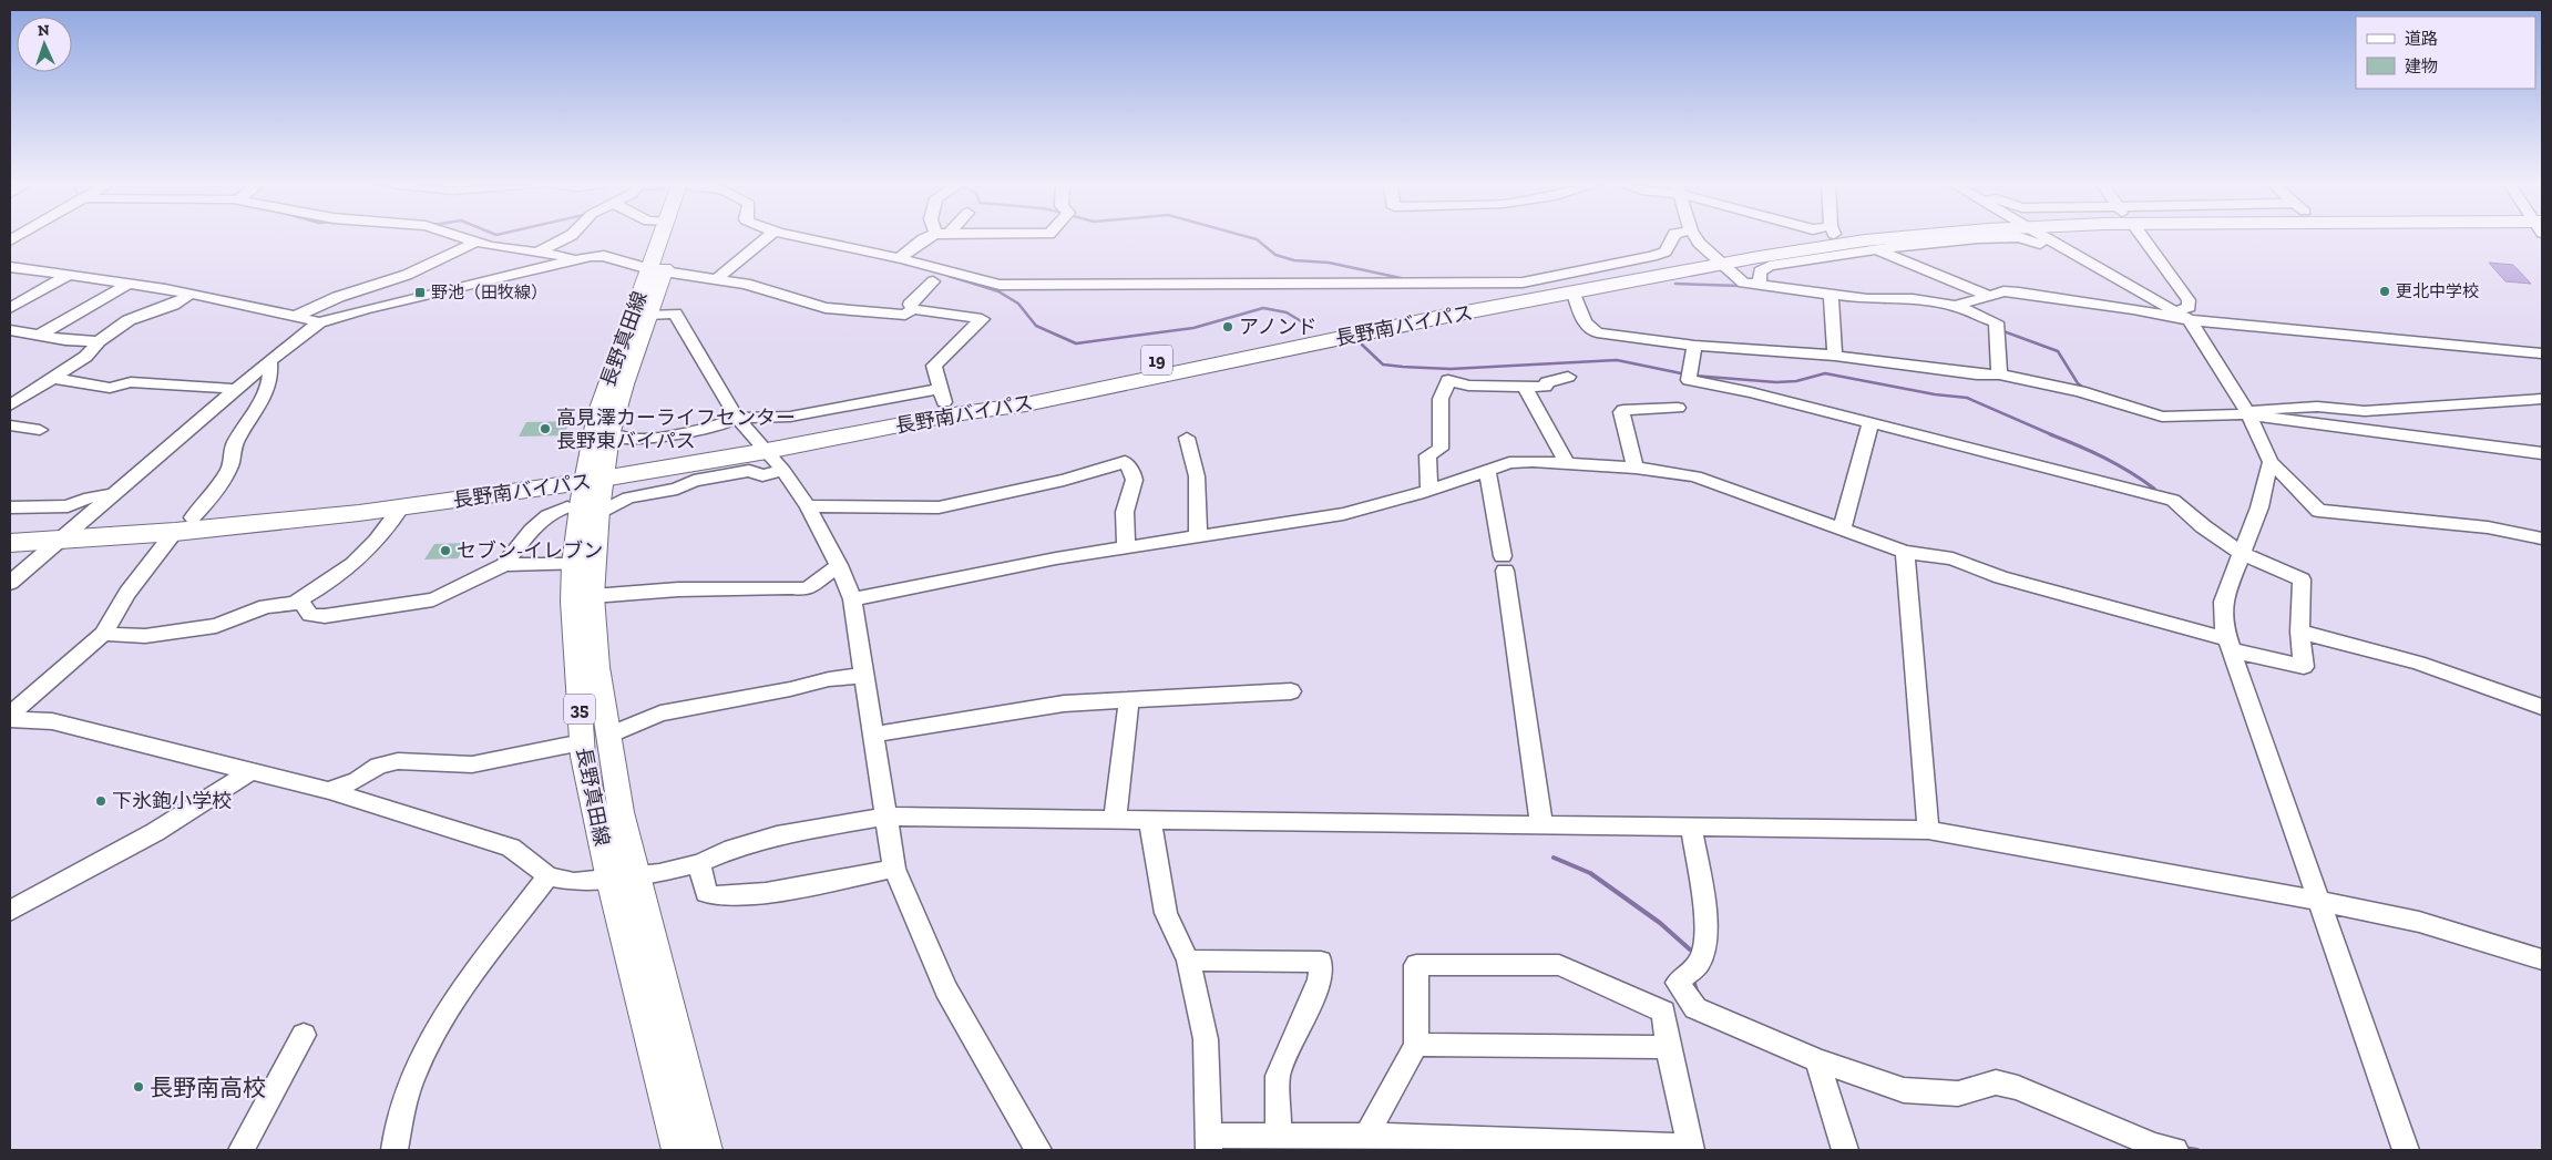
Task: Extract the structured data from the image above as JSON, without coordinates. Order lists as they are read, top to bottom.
{
  "streets": {
    "highway": ["長野南バイパス", "19"],
    "main road": ["長野真田線", "35"]
  },
  "crossings": [
    ["長野南バイパス", "長野真田線"]
  ],
  "places": {
    "other": [
      "更北中学校",
      "アノンド",
      "高見澤カーライフセンター 長野東バイパス",
      "セブン-イレブン",
      "下氷鉋小学校",
      "長野南高校"
    ],
    "transit": ["野池（田牧線）"]
  },
  "legend": ["道路", "建物"],
  "north": "top"
}
